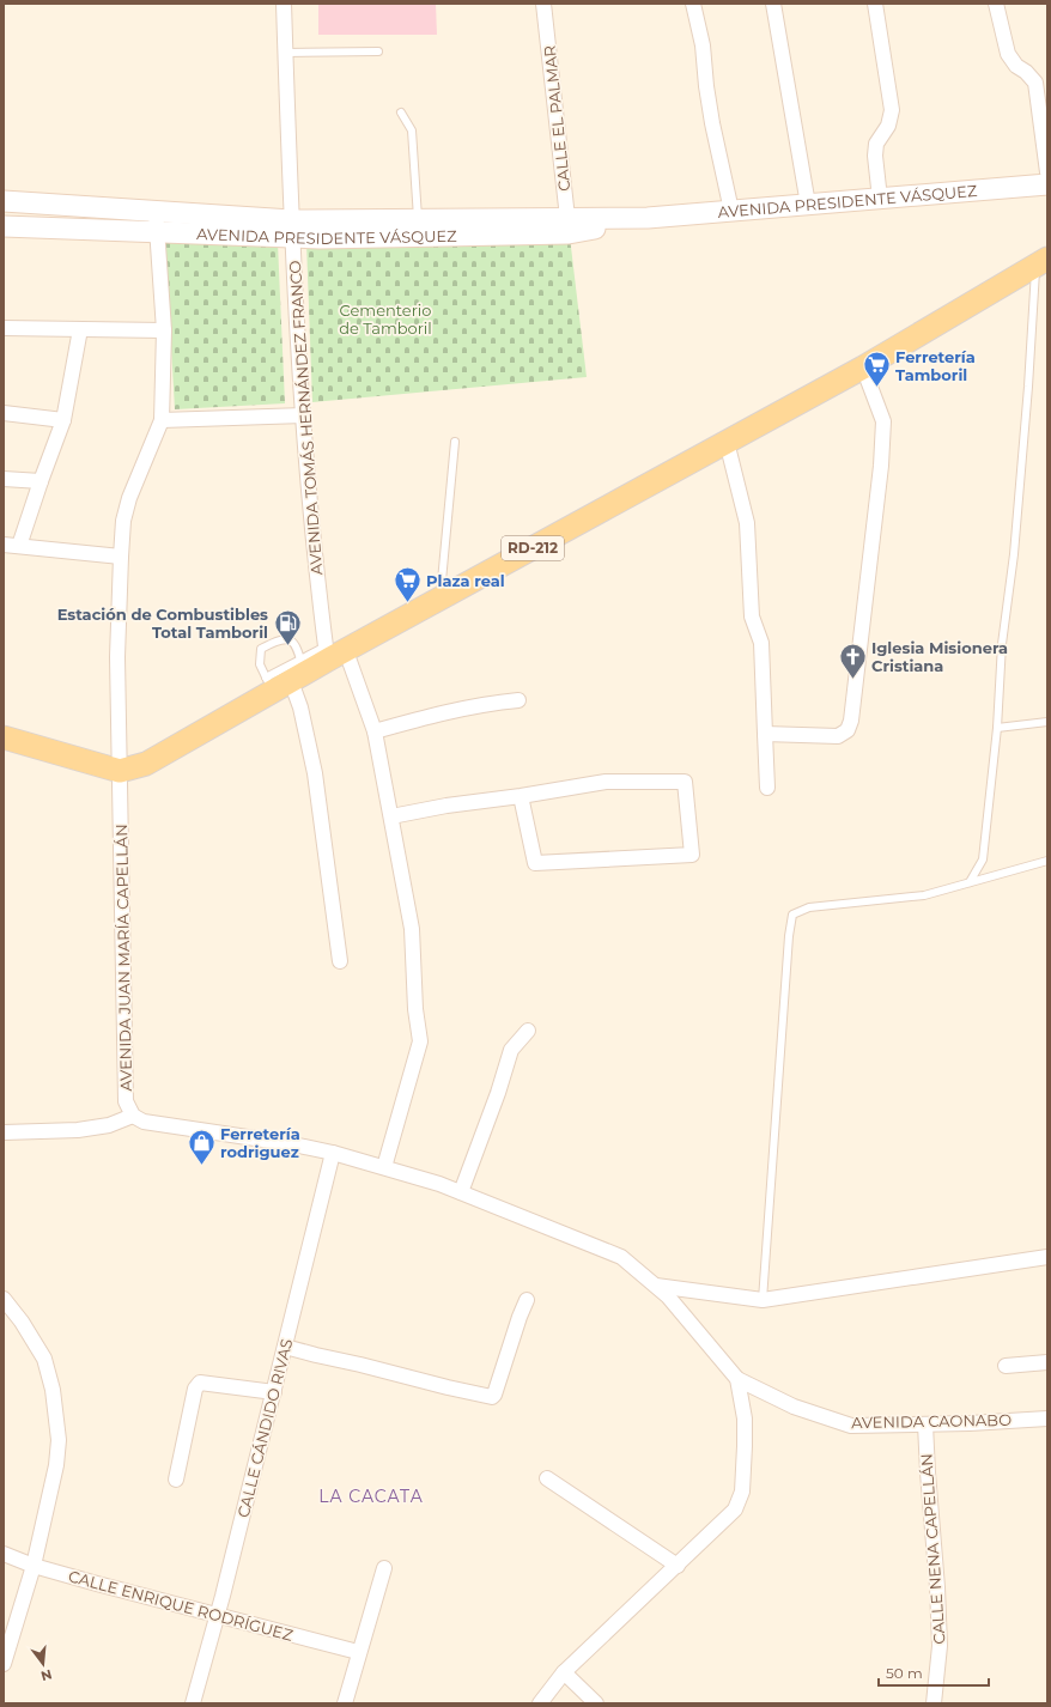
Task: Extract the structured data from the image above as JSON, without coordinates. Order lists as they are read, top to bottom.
{
  "streets": {
    "main road": ["RD-212"],
    "street": [
      "CALLE EL PALMAR",
      "AVENIDA PRESIDENTE VÁSQUEZ",
      "AVENIDA TOMÁS HERNÁNDEZ FRANCO",
      "AVENIDA JUAN MARÍA CAPELLÁN",
      "AVENIDA CAONABO",
      "CALLE CÁNDIDO RIVAS",
      "CALLE NENA CAPELLÁN",
      "CALLE ENRIQUE RODRÍGUEZ"
    ]
  },
  "crossings": [
    ["CALLE EL PALMAR", "AVENIDA PRESIDENTE VÁSQUEZ"],
    ["AVENIDA PRESIDENTE VÁSQUEZ", "AVENIDA TOMÁS HERNÁNDEZ FRANCO"],
    ["AVENIDA TOMÁS HERNÁNDEZ FRANCO", "RD-212"],
    ["RD-212", "AVENIDA JUAN MARÍA CAPELLÁN"],
    ["AVENIDA CAONABO", "CALLE NENA CAPELLÁN"],
    ["CALLE CÁNDIDO RIVAS", "CALLE ENRIQUE RODRÍGUEZ"]
  ],
  "districts": ["LA CACATA"],
  "parks": ["Cementerio de Tamboril"],
  "places": {
    "supermarket": ["Ferretería Tamboril", "Plaza real"],
    "fuel station": ["Estación de Combustibles Total Tamboril"],
    "church": ["Iglesia Misionera Cristiana"],
    "shop": ["Ferretería rodriguez"]
  },
  "scale_bar": "50 m",
  "north": "bottom"
}
